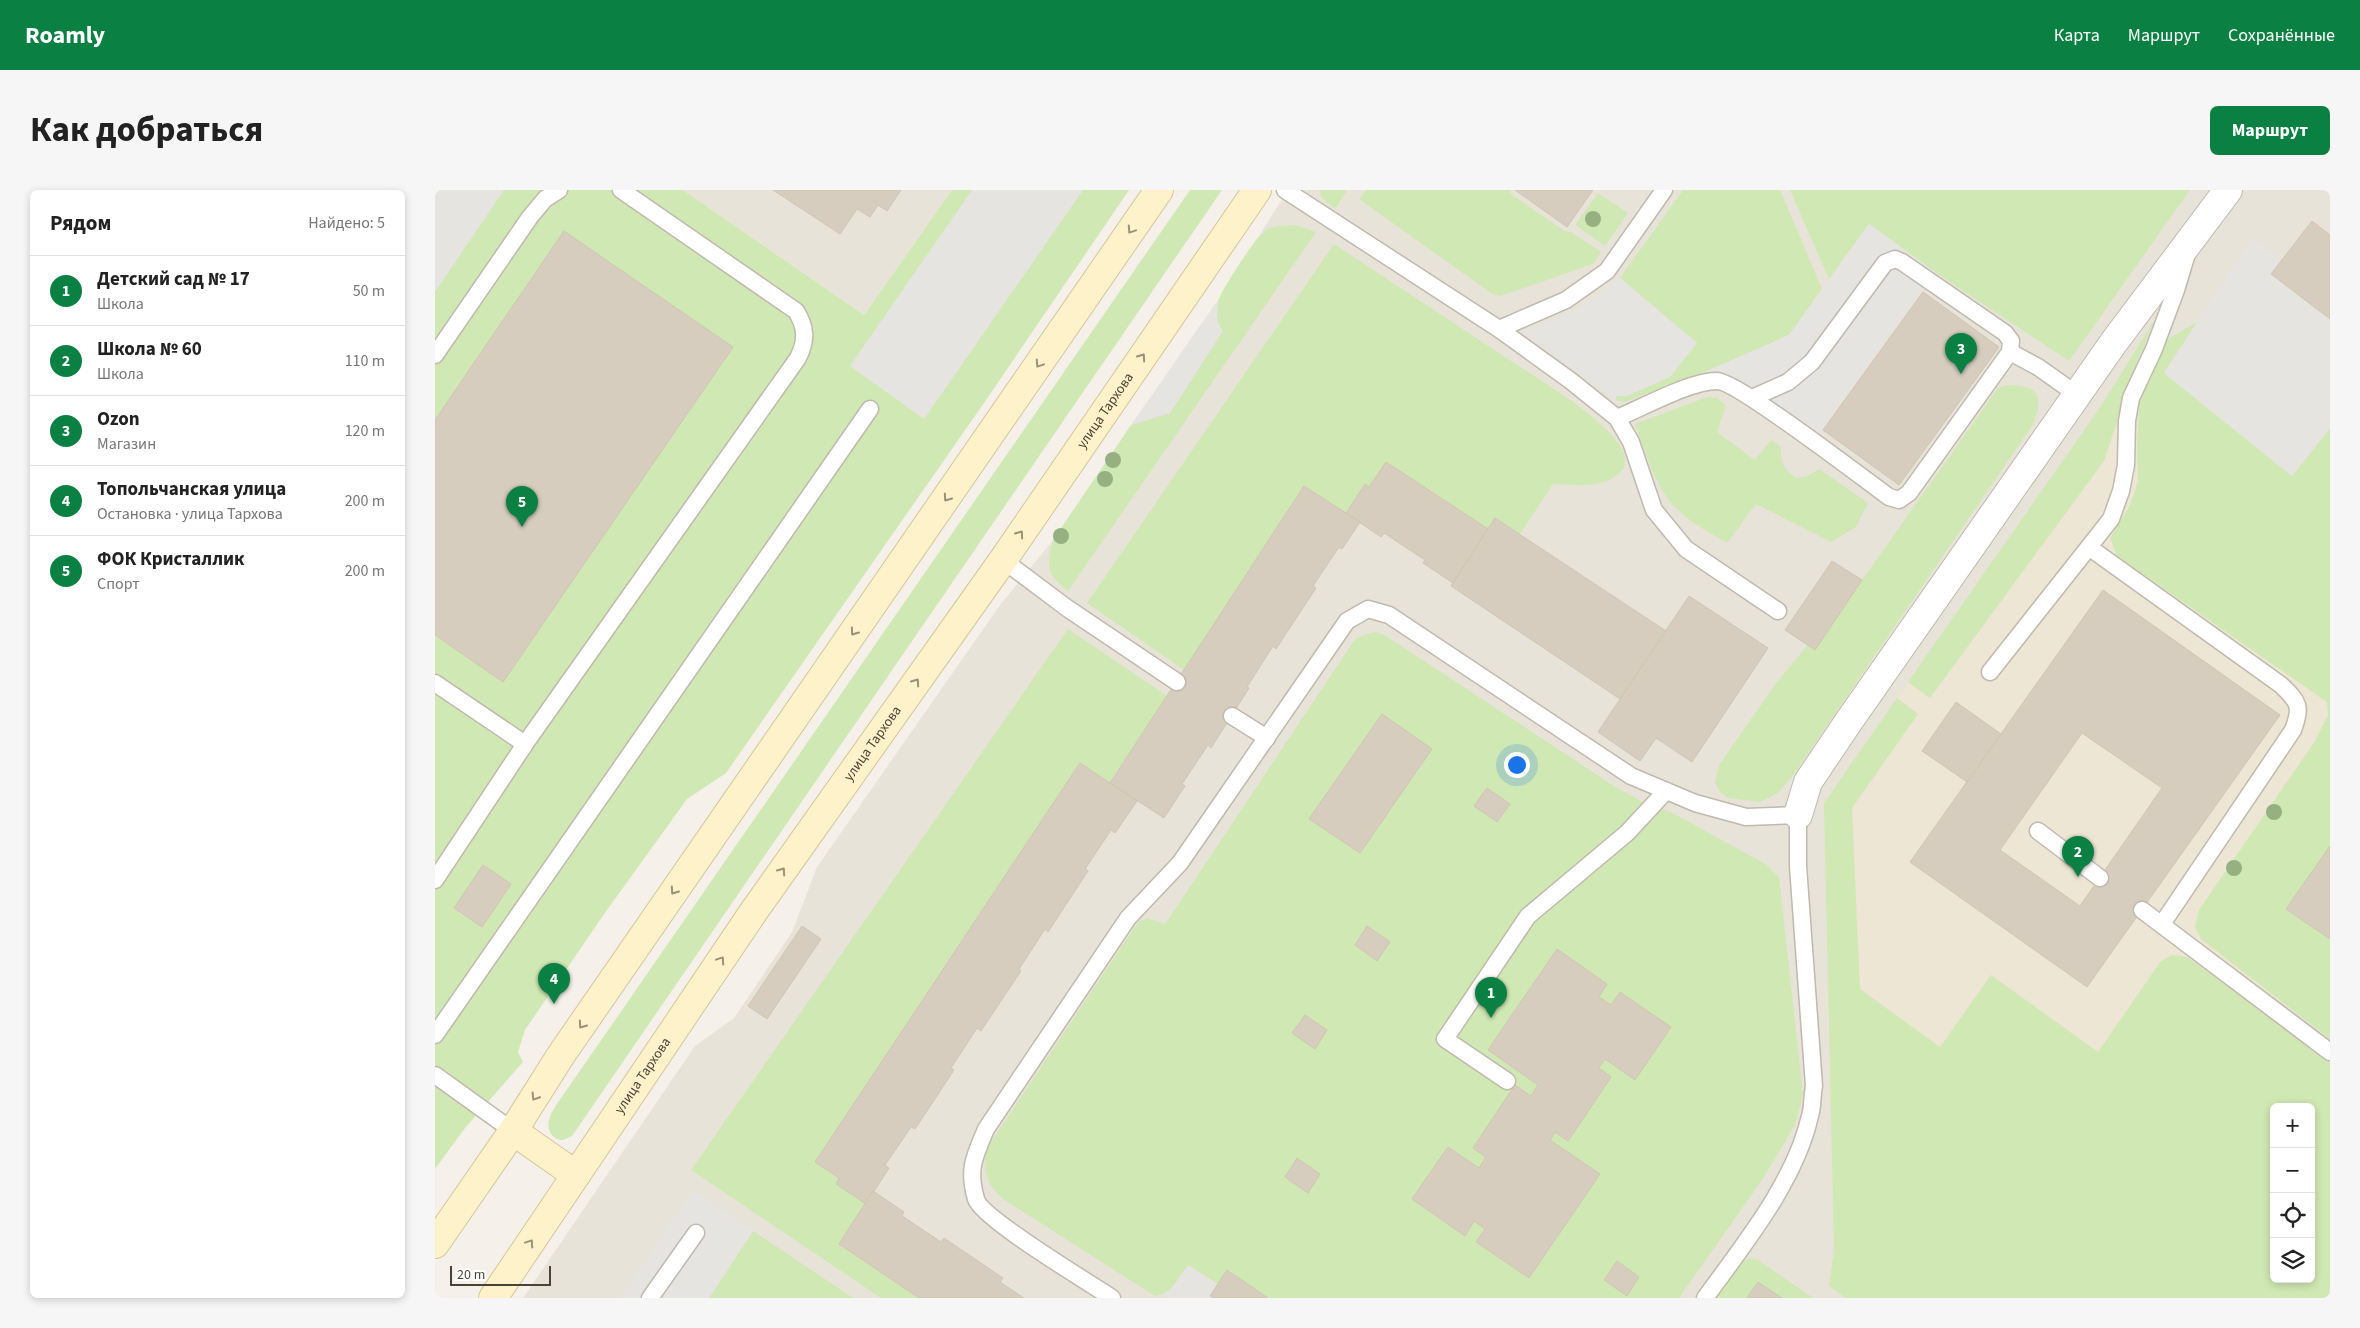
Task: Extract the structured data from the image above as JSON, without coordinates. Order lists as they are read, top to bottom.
{
  "streets": {
    "main road": ["улица Тархова"]
  },
  "scale_bar": "20 m",
  "page": {
    "header": "Roamly",
    "nav": ["Карта", "Маршрут", "Сохранённые"],
    "title": "Как добраться",
    "buttons": "Маршрут",
    "heading": ["Рядом", "Найдено: 5"],
    "list": [
      {
        "mark": "1",
        "name": "Детский сад № 17",
        "note": "Школа",
        "value": "50 m"
      },
      {
        "mark": "2",
        "name": "Школа № 60",
        "note": "Школа",
        "value": "110 m"
      },
      {
        "mark": "3",
        "name": "Ozon",
        "note": "Магазин",
        "value": "120 m"
      },
      {
        "mark": "4",
        "name": "Топольчанская улица",
        "note": "Остановка · улица Тархова",
        "value": "200 m"
      },
      {
        "mark": "5",
        "name": "ФОК Кристаллик",
        "note": "Спорт",
        "value": "200 m"
      }
    ],
    "pins": [
      "3",
      "5",
      "2",
      "4",
      "1"
    ],
    "map_buttons": ["+", "−"],
    "scale": "20 m"
  }
}
